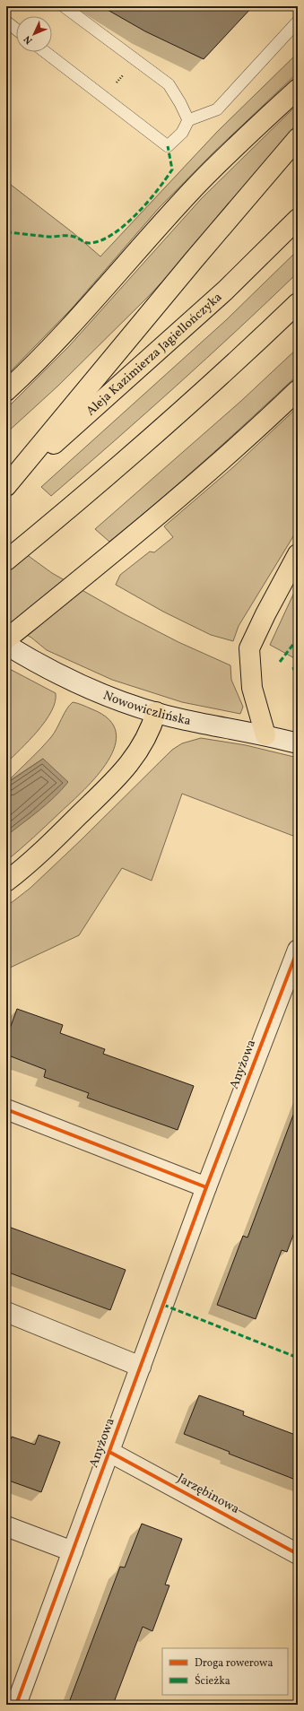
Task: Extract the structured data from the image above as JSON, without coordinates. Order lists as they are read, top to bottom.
{
  "streets": {
    "highway": ["Aleja Kazimierza Jagiellończyka"],
    "street": ["Nowowiczlińska", "Anyżowa", "Jarzębinowa"]
  },
  "crossings": [
    ["Anyżowa", "Jarzębinowa"]
  ],
  "legend": ["Droga rowerowa", "Ścieżka"],
  "north": "bottom left"
}
